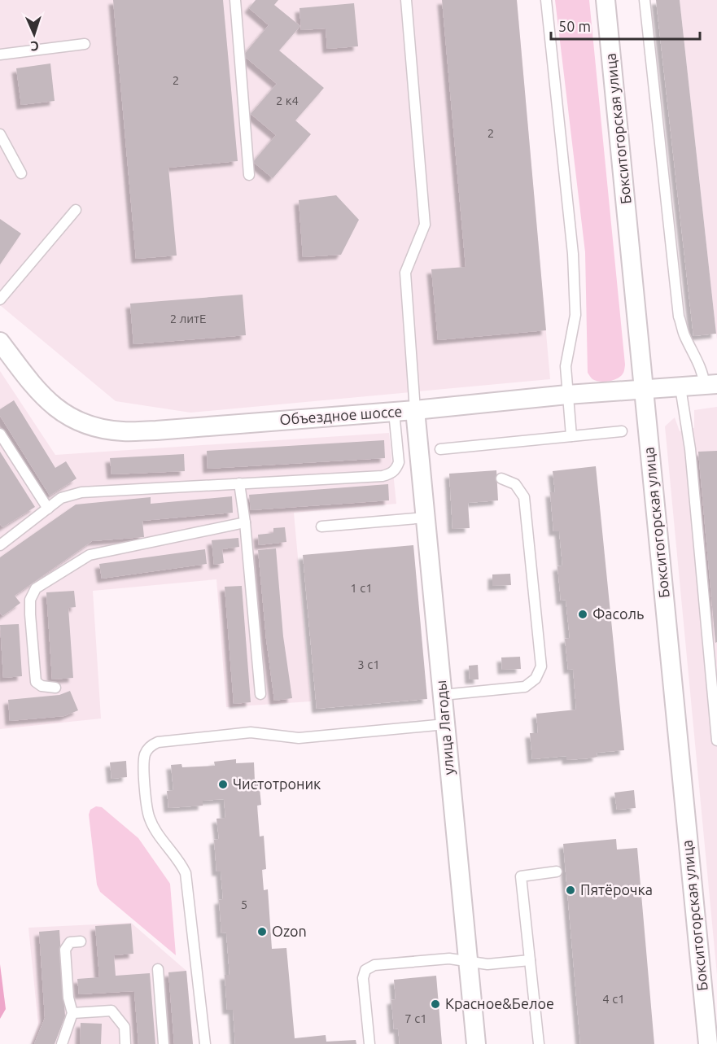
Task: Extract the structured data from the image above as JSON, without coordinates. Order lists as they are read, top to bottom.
{
  "streets": {
    "street": ["Бокситогорская улица", "Объездное шоссе", "улица Лагоды"]
  },
  "crossings": [
    ["Бокситогорская улица", "Объездное шоссе"],
    ["Объездное шоссе", "улица Лагоды"]
  ],
  "places": [
    "Фасоль",
    "Чистотроник",
    "Пятёрочка",
    "Ozon",
    "Красное&Белое"
  ],
  "house_numbers": [
    "2",
    "2 к4",
    "2",
    "2 литЕ",
    "1 c1",
    "3 с1",
    "5",
    "4 с1",
    "7 с1"
  ],
  "scale_bar": "50 m",
  "north": "bottom"
}
